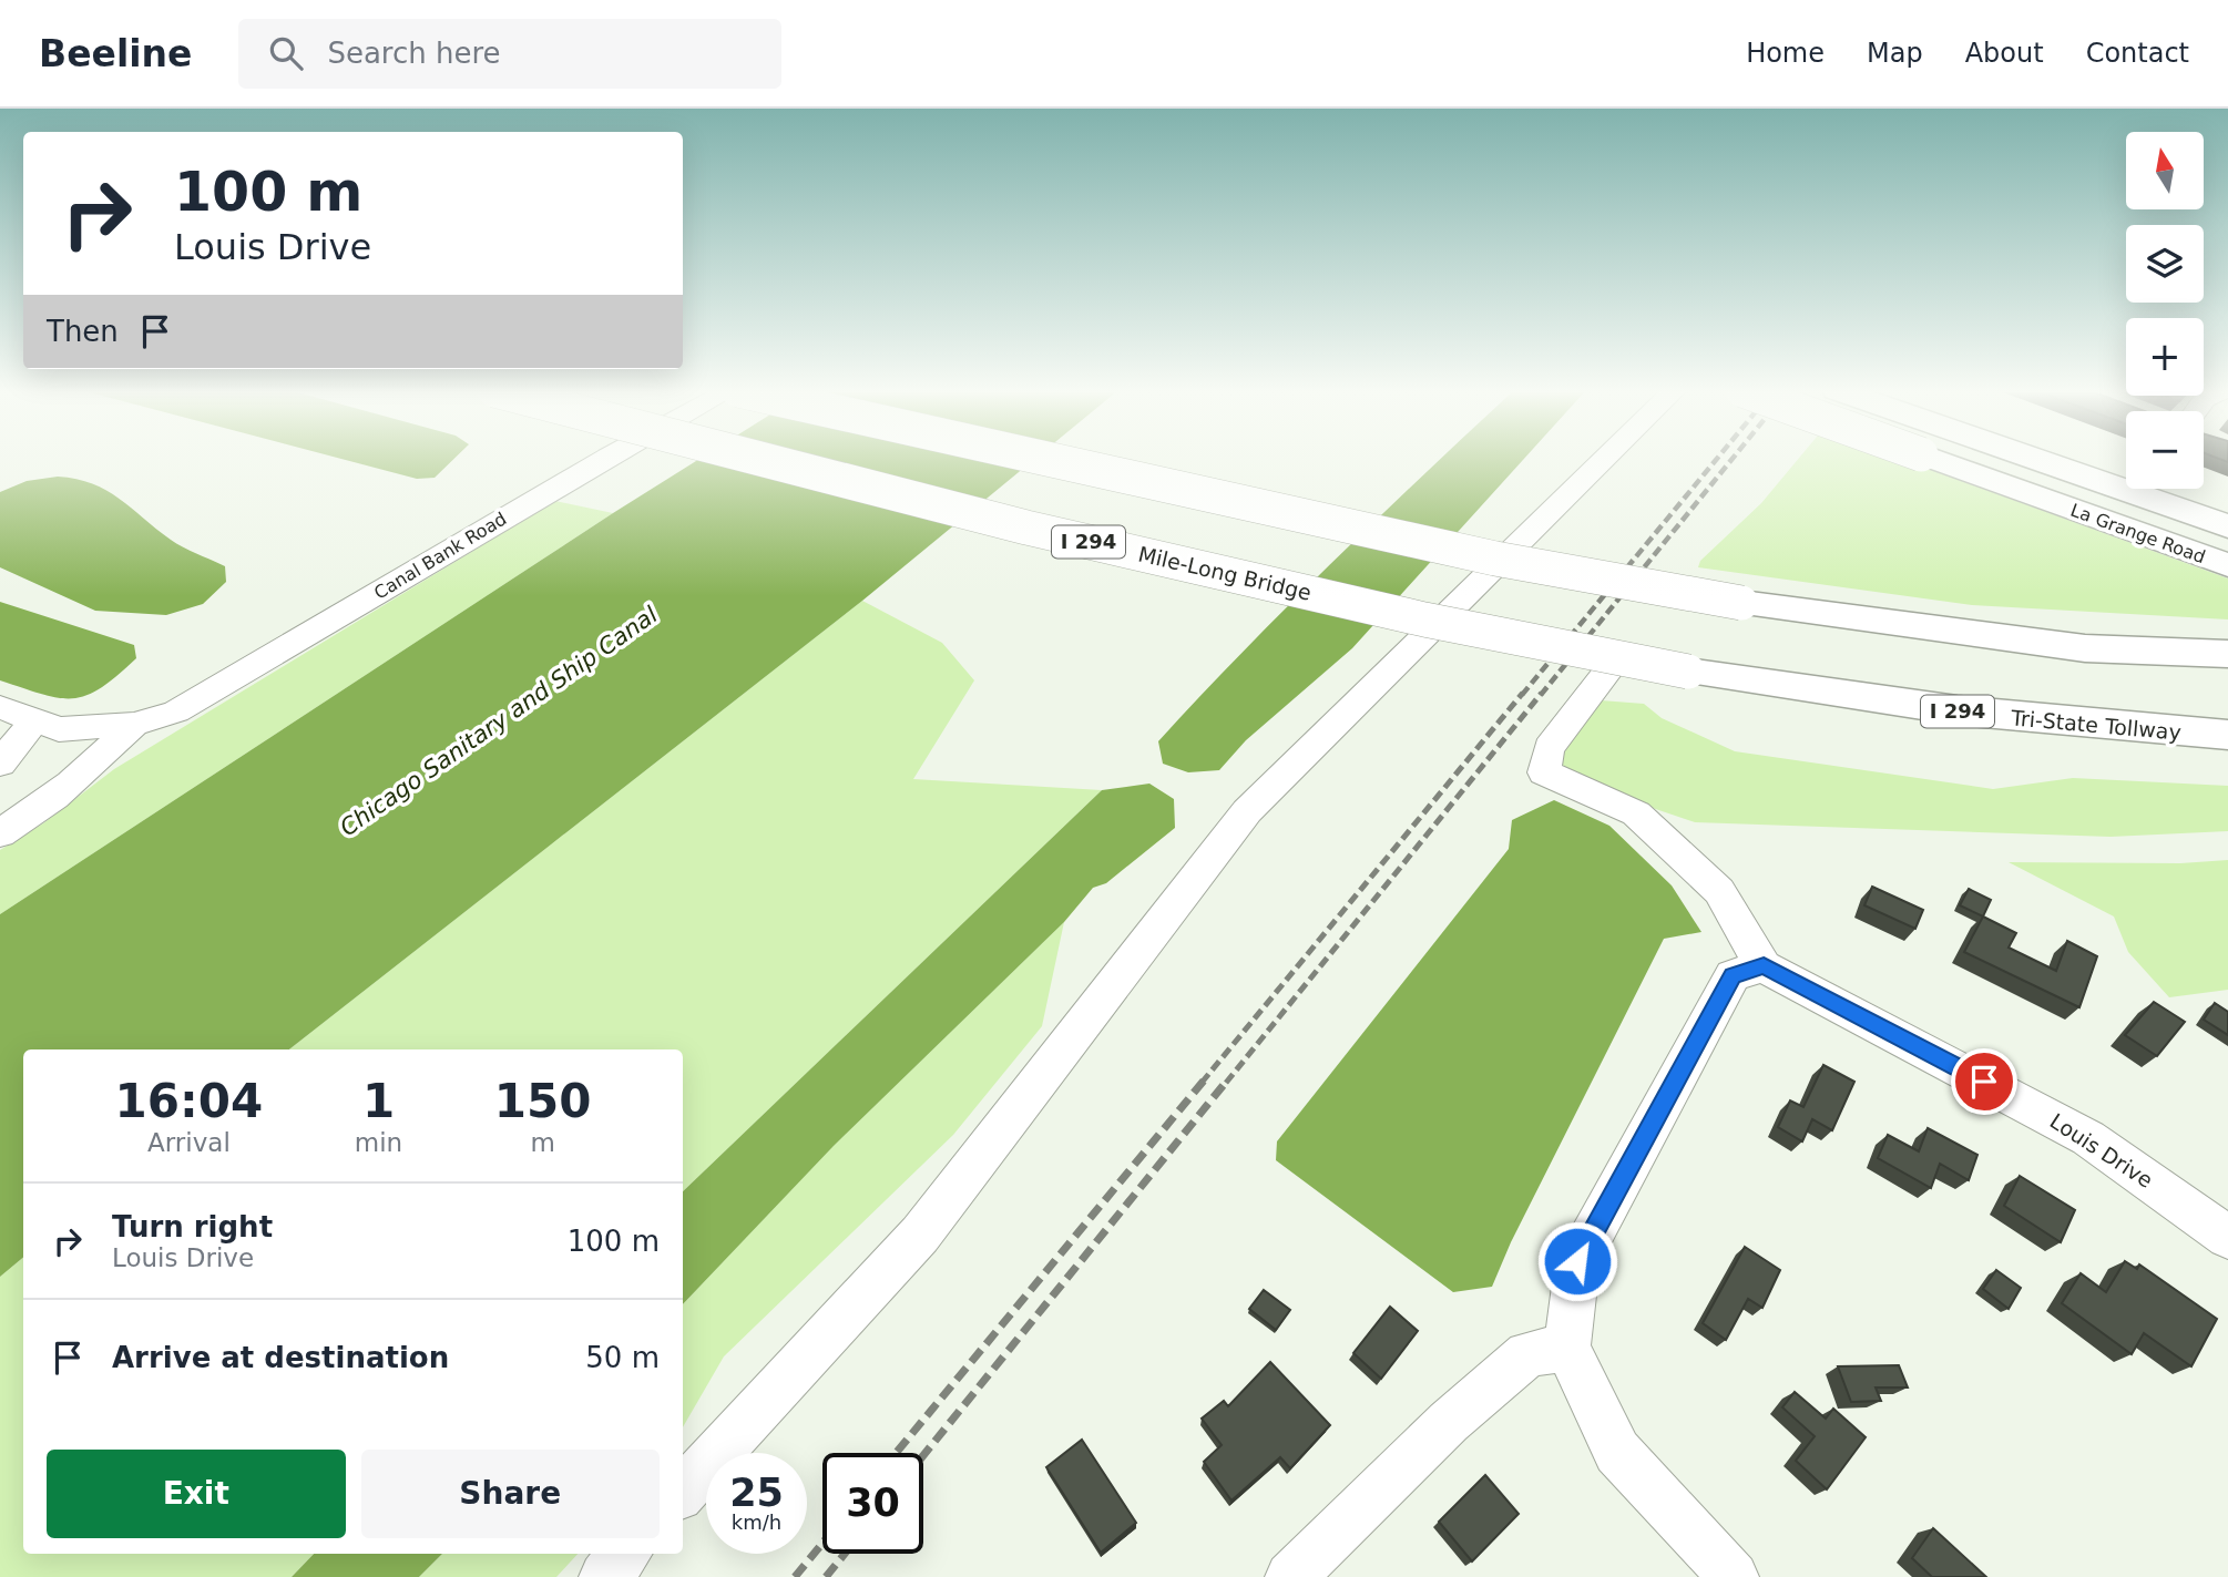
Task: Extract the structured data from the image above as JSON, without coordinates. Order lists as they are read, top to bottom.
{
  "streets": {
    "highway": [
      "La Grange Road",
      "I 294",
      "Mile-Long Bridge",
      "Tri-State Tollway"
    ],
    "street": ["Canal Bank Road", "Louis Drive"]
  },
  "crossings": [
    ["Mile-Long Bridge", "Tri-State Tollway"]
  ],
  "water": ["Chicago Sanitary and Ship Canal"],
  "north": "top",
  "page": {
    "header": "Beeline",
    "search": "Search here",
    "nav": [
      "Home",
      "Map",
      "About",
      "Contact"
    ],
    "map_buttons": ["+", "−"],
    "turn": ["100 m", "Louis Drive"],
    "then": "Then",
    "eta": [
      "16:04",
      "Arrival",
      "1",
      "min",
      "150",
      "m"
    ],
    "list": [
      {
        "name": "Turn right",
        "note": "Louis Drive",
        "value": "100 m"
      },
      {
        "name": "Arrive at destination",
        "value": "50 m"
      }
    ],
    "buttons": ["Exit", "Share"],
    "speed": "25 km/h",
    "limit": "30"
  }
}
